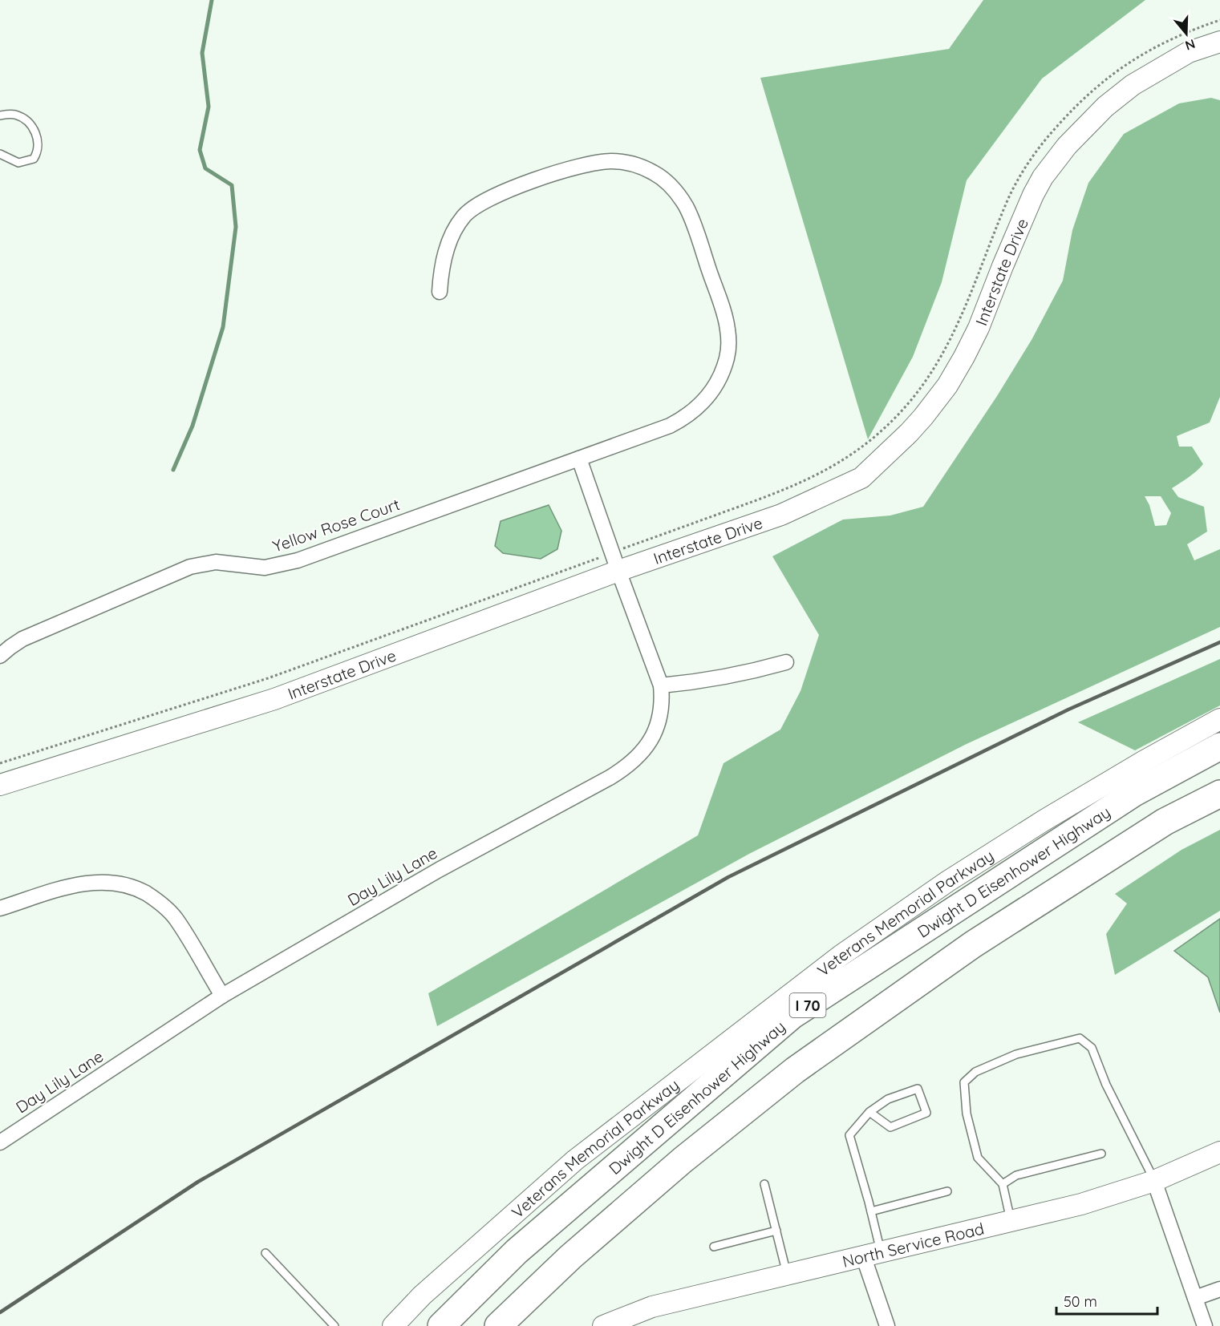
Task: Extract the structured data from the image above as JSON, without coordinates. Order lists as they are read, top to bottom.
{
  "streets": {
    "highway": ["Dwight D Eisenhower Highway", "I 70"],
    "street": [
      "Interstate Drive",
      "Yellow Rose Court",
      "Day Lily Lane",
      "Veterans Memorial Parkway",
      "North Service Road"
    ]
  },
  "crossings": [
    ["Interstate Drive", "Day Lily Lane"],
    ["Yellow Rose Court", "Day Lily Lane"]
  ],
  "scale_bar": "50 m",
  "north": "bottom"
}
